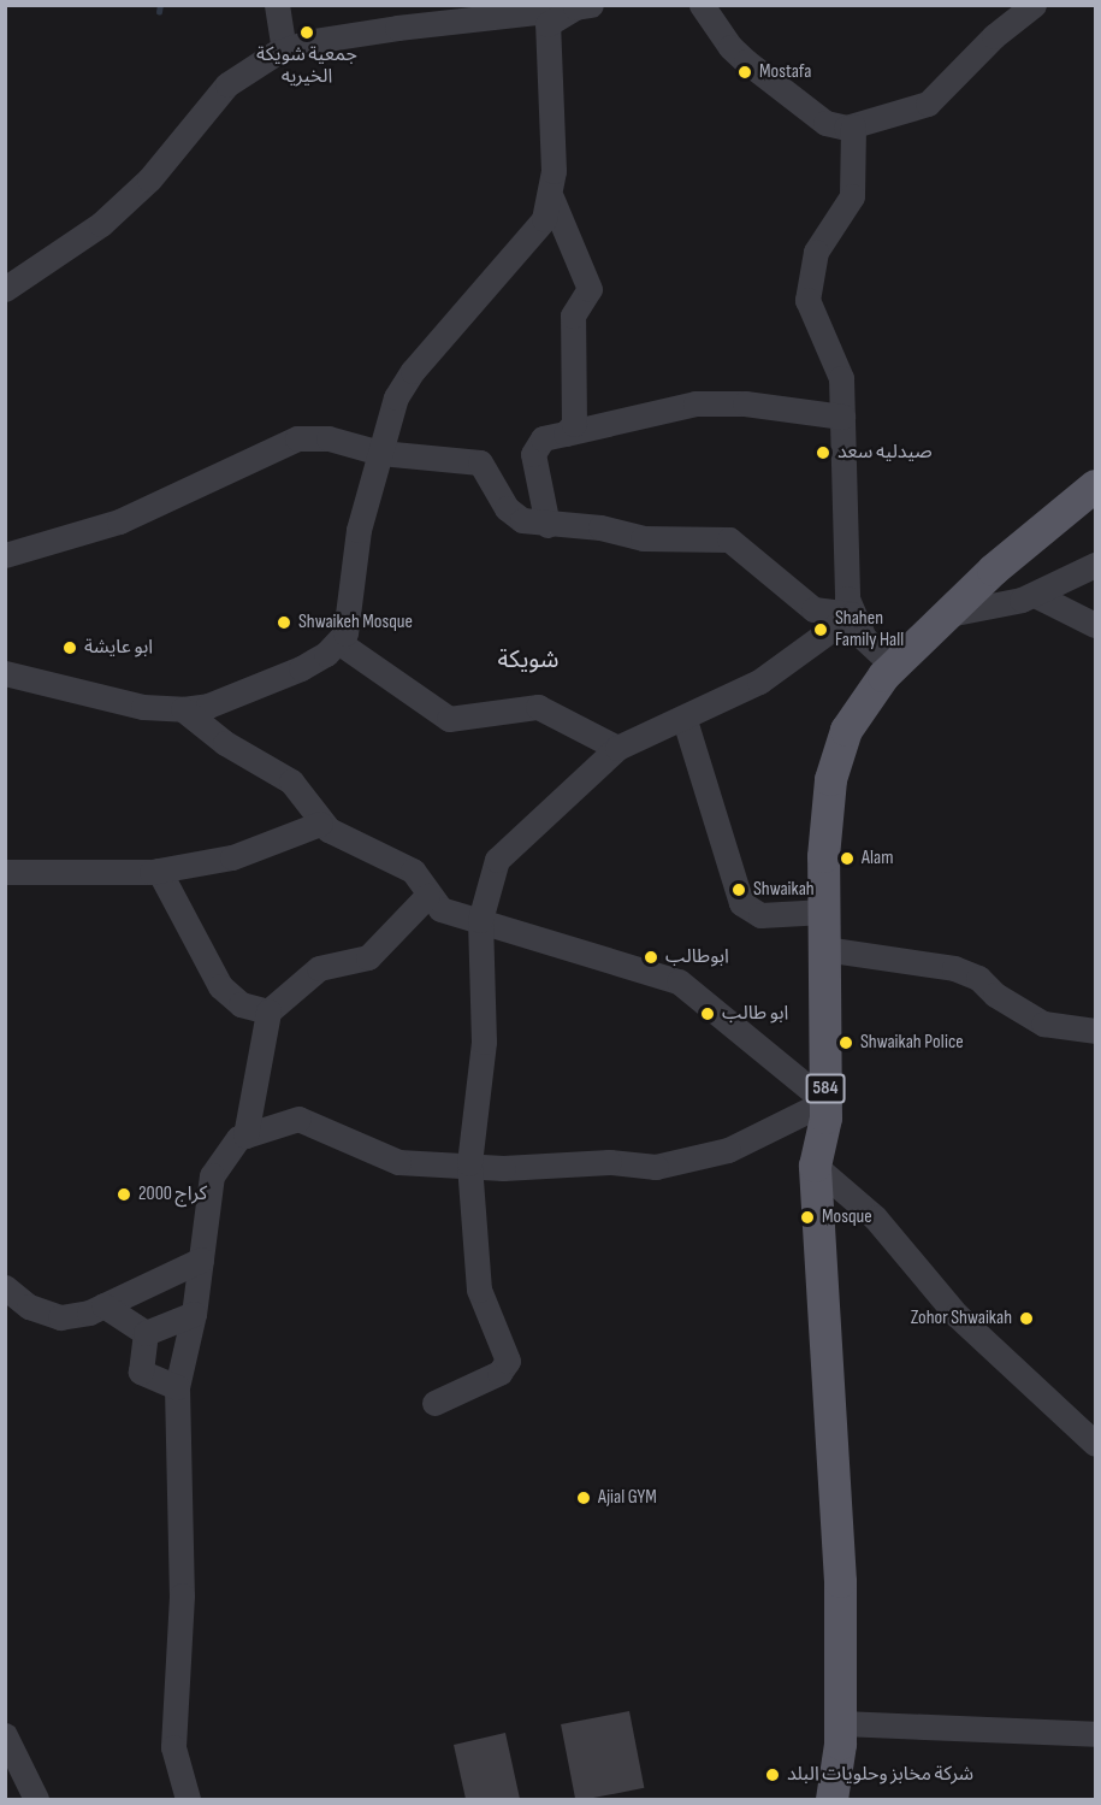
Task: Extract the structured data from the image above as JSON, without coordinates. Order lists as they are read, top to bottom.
{
  "streets": {
    "main road": ["584"]
  },
  "districts": ["شويكة"],
  "places": [
    "جمعية شويكة الخيريه",
    "Mostafa",
    "صيدليه سعد",
    "Shwaikeh Mosque",
    "Shahen Family Hall",
    "ابو عايشة",
    "Alam",
    "Shwaikah",
    "ابوطالب",
    "ابو طالب",
    "Shwaikah Police",
    "كراج 2000",
    "Mosque",
    "Zohor Shwaikah",
    "Ajial GYM",
    "شركة مخابز وحلويات البلد"
  ]
}
